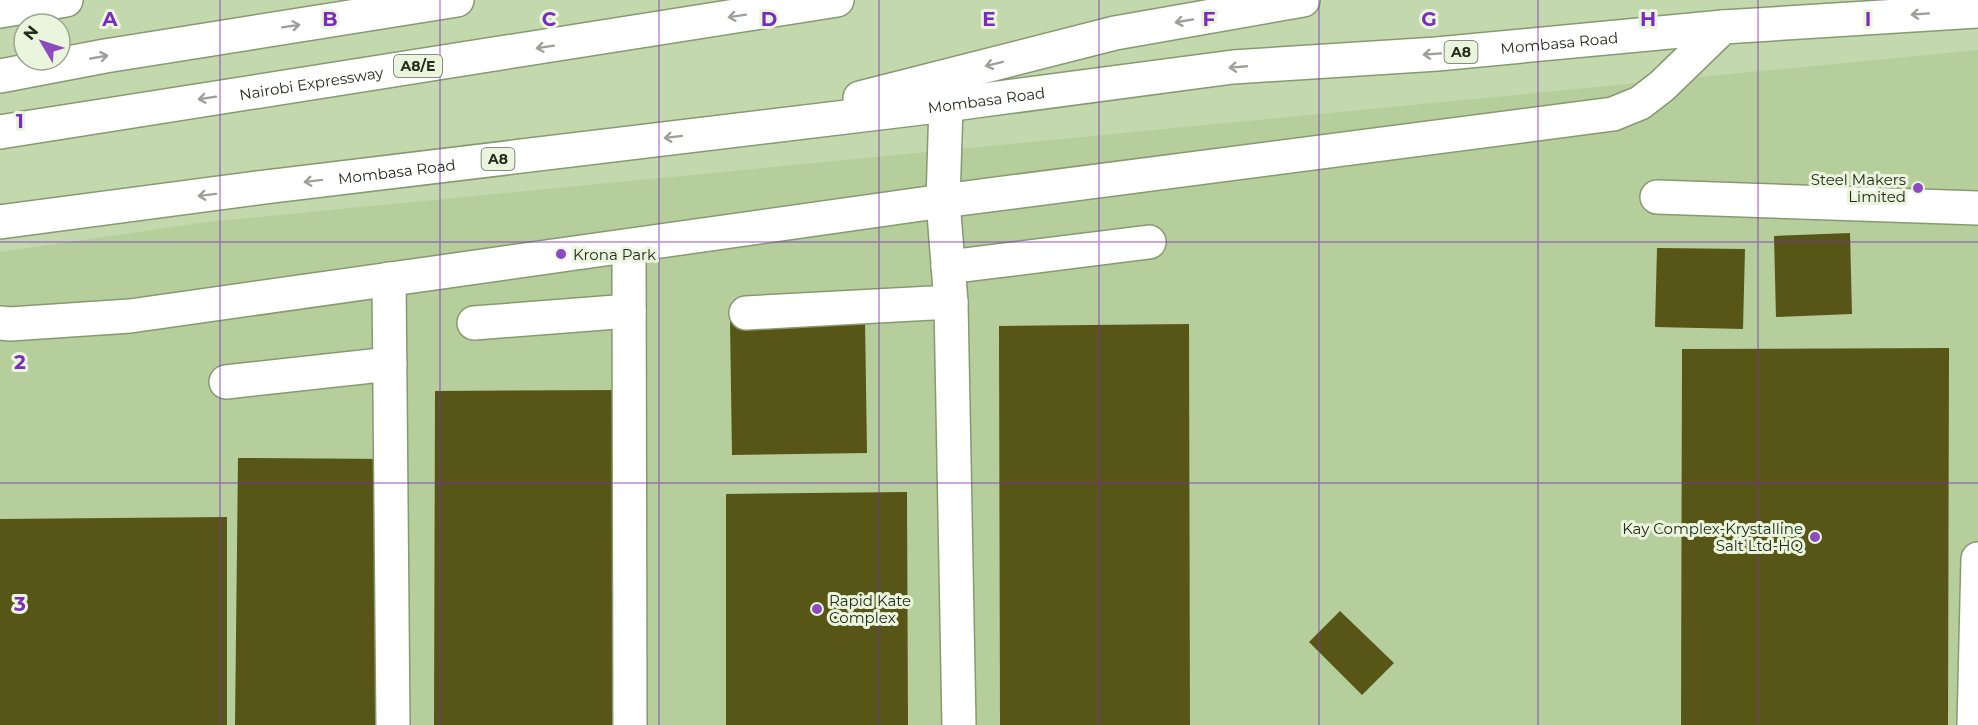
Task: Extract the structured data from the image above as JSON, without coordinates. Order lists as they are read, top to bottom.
{
  "streets": {
    "main road": [
      "Mombasa Road",
      "A8",
      "A8/E",
      "Nairobi Expressway"
    ]
  },
  "places": [
    "Steel Makers Limited",
    "Krona Park",
    "Kay Complex-Krystalline Salt Ltd-HQ",
    "Rapid Kate Complex"
  ],
  "north": "top left",
  "grid": {
    "columns": [
      "A",
      "B",
      "C",
      "D",
      "E",
      "F",
      "G",
      "H",
      "I"
    ],
    "rows": ["1", "2", "3"]
  }
}
